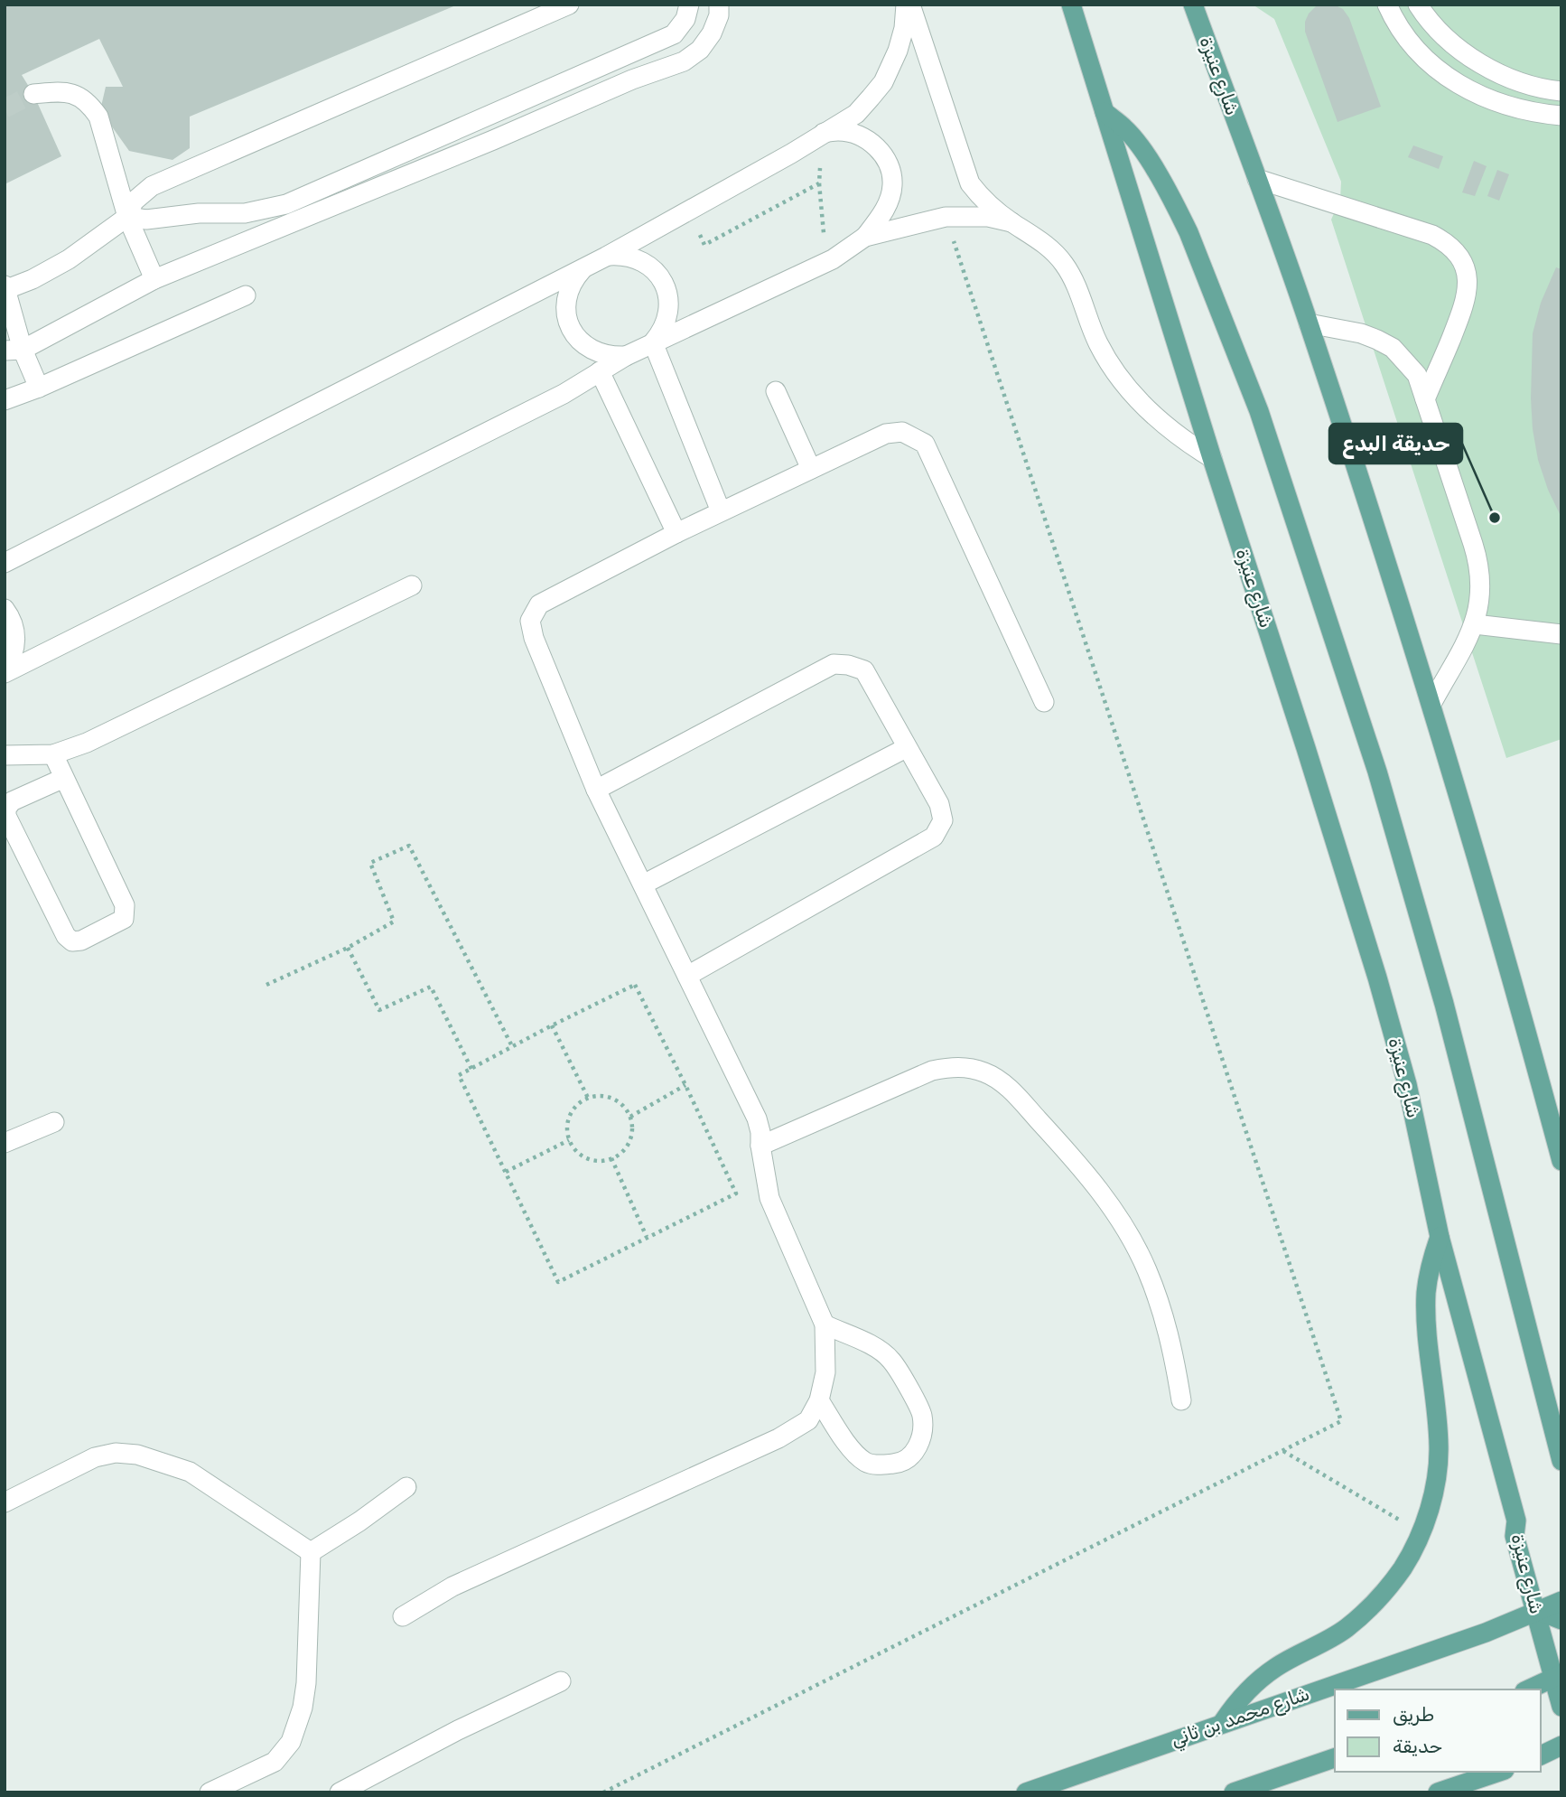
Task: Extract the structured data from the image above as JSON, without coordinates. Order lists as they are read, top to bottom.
{
  "streets": {
    "main road": ["شارع عنيزة", "شارع محمد بن ثاني"]
  },
  "crossings": [
    ["شارع عنيزة", "شارع محمد بن ثاني"]
  ],
  "places": ["حديقة البدع"],
  "legend": ["طريق", "حديقة"]
}
